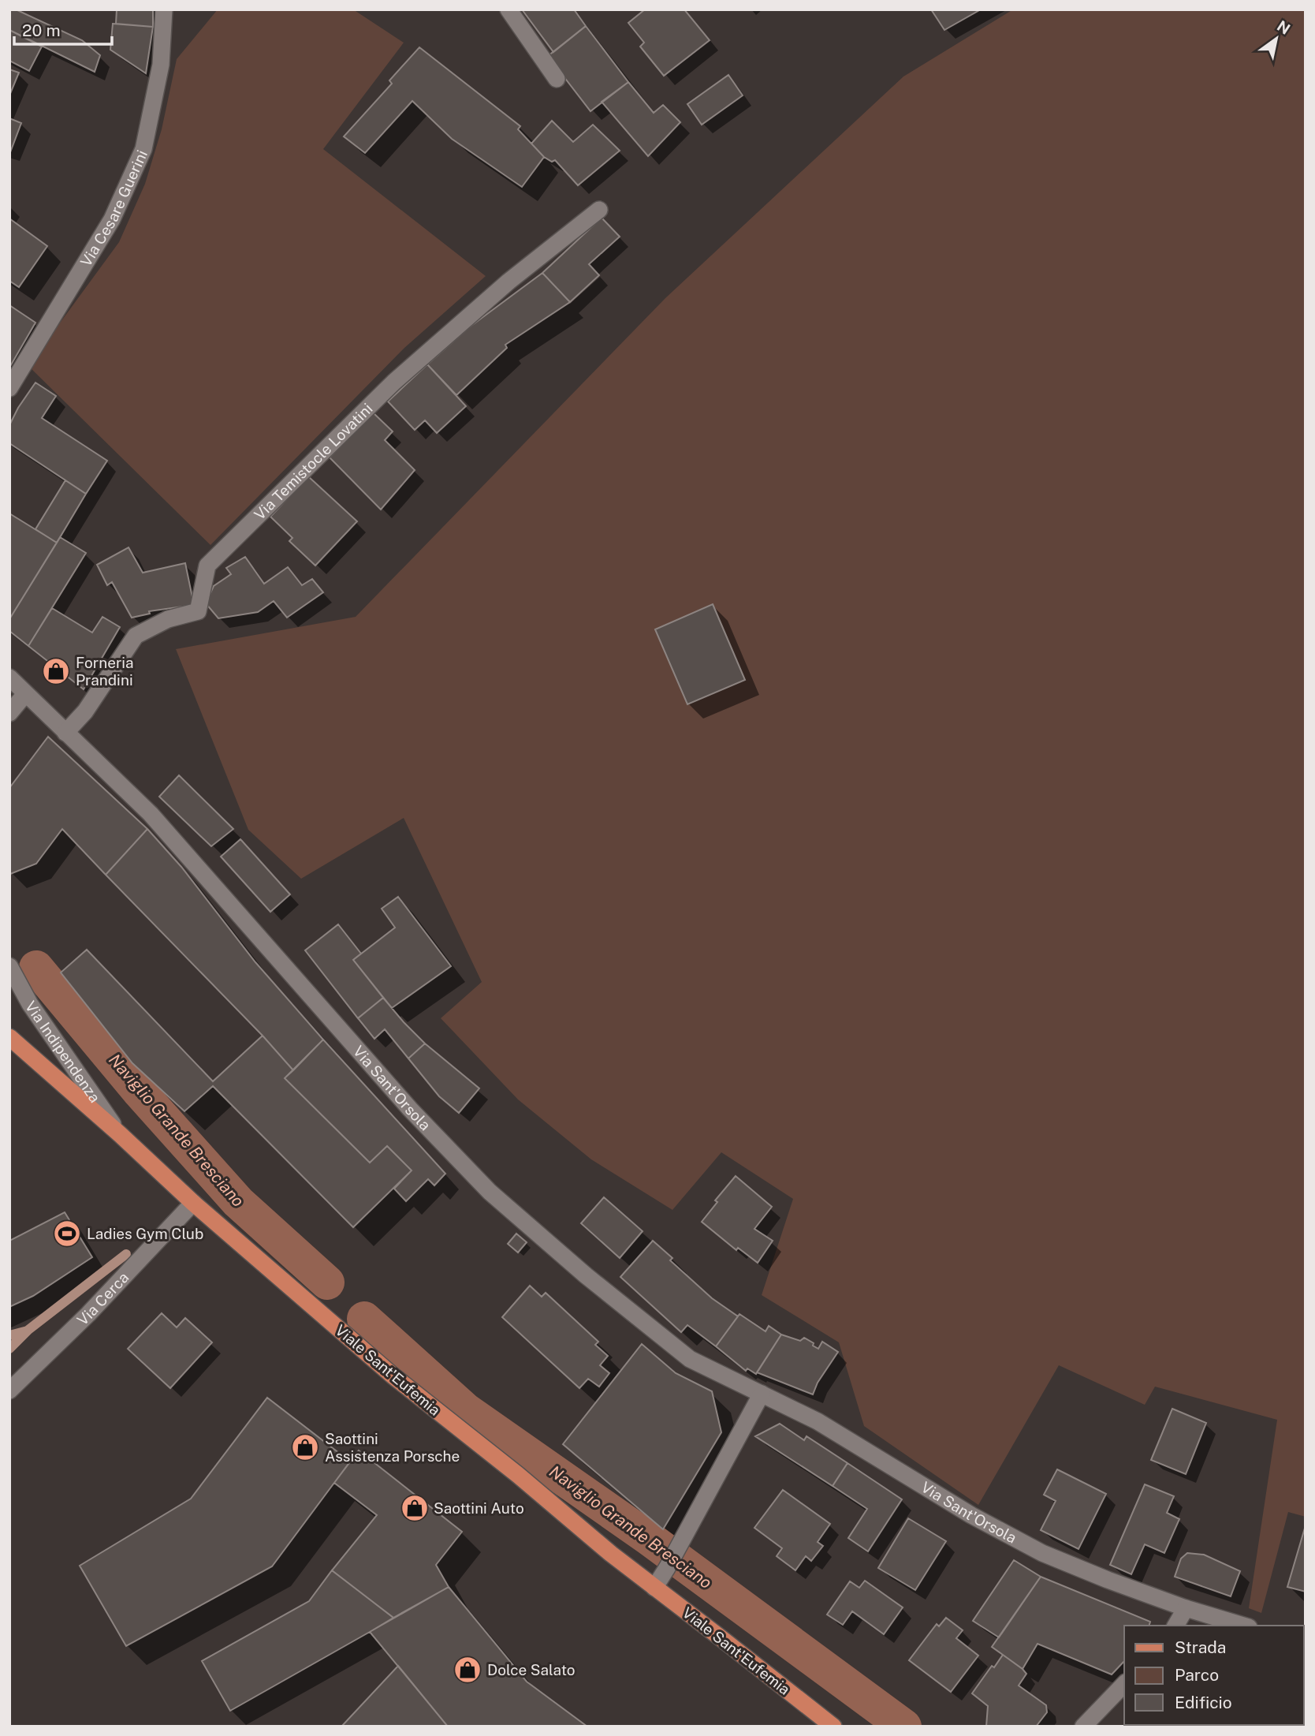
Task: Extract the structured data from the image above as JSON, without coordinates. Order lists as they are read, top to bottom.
{
  "streets": {
    "main road": ["Viale Sant'Eufemia"],
    "street": [
      "Via Cesare Guerini",
      "Via Temistocle Lovatini",
      "Via Indipendenza",
      "Via Sant'Orsola",
      "Via Cerca"
    ]
  },
  "crossings": [
    ["Via Temistocle Lovatini", "Via Sant'Orsola"],
    ["Via Indipendenza", "Viale Sant'Eufemia"],
    ["Via Cerca", "Viale Sant'Eufemia"]
  ],
  "water": ["Naviglio Grande Bresciano"],
  "places": {
    "shop": [
      "Forneria Prandini",
      "Saottini Assistenza Porsche",
      "Saottini Auto",
      "Dolce Salato"
    ],
    "sports": ["Ladies Gym Club"]
  },
  "legend": ["Strada", "Parco", "Edificio"],
  "scale_bar": "20 m",
  "north": "top right"
}
